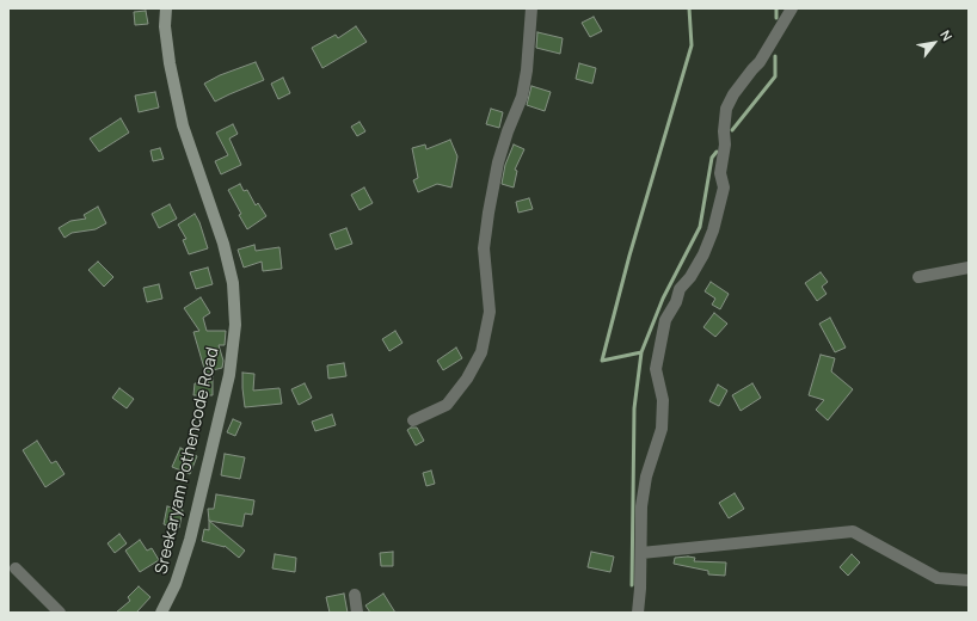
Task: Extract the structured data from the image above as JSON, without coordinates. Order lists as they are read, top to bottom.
{
  "streets": {
    "main road": ["Sreekaryam Pothencode Road"]
  },
  "north": "top right"
}
